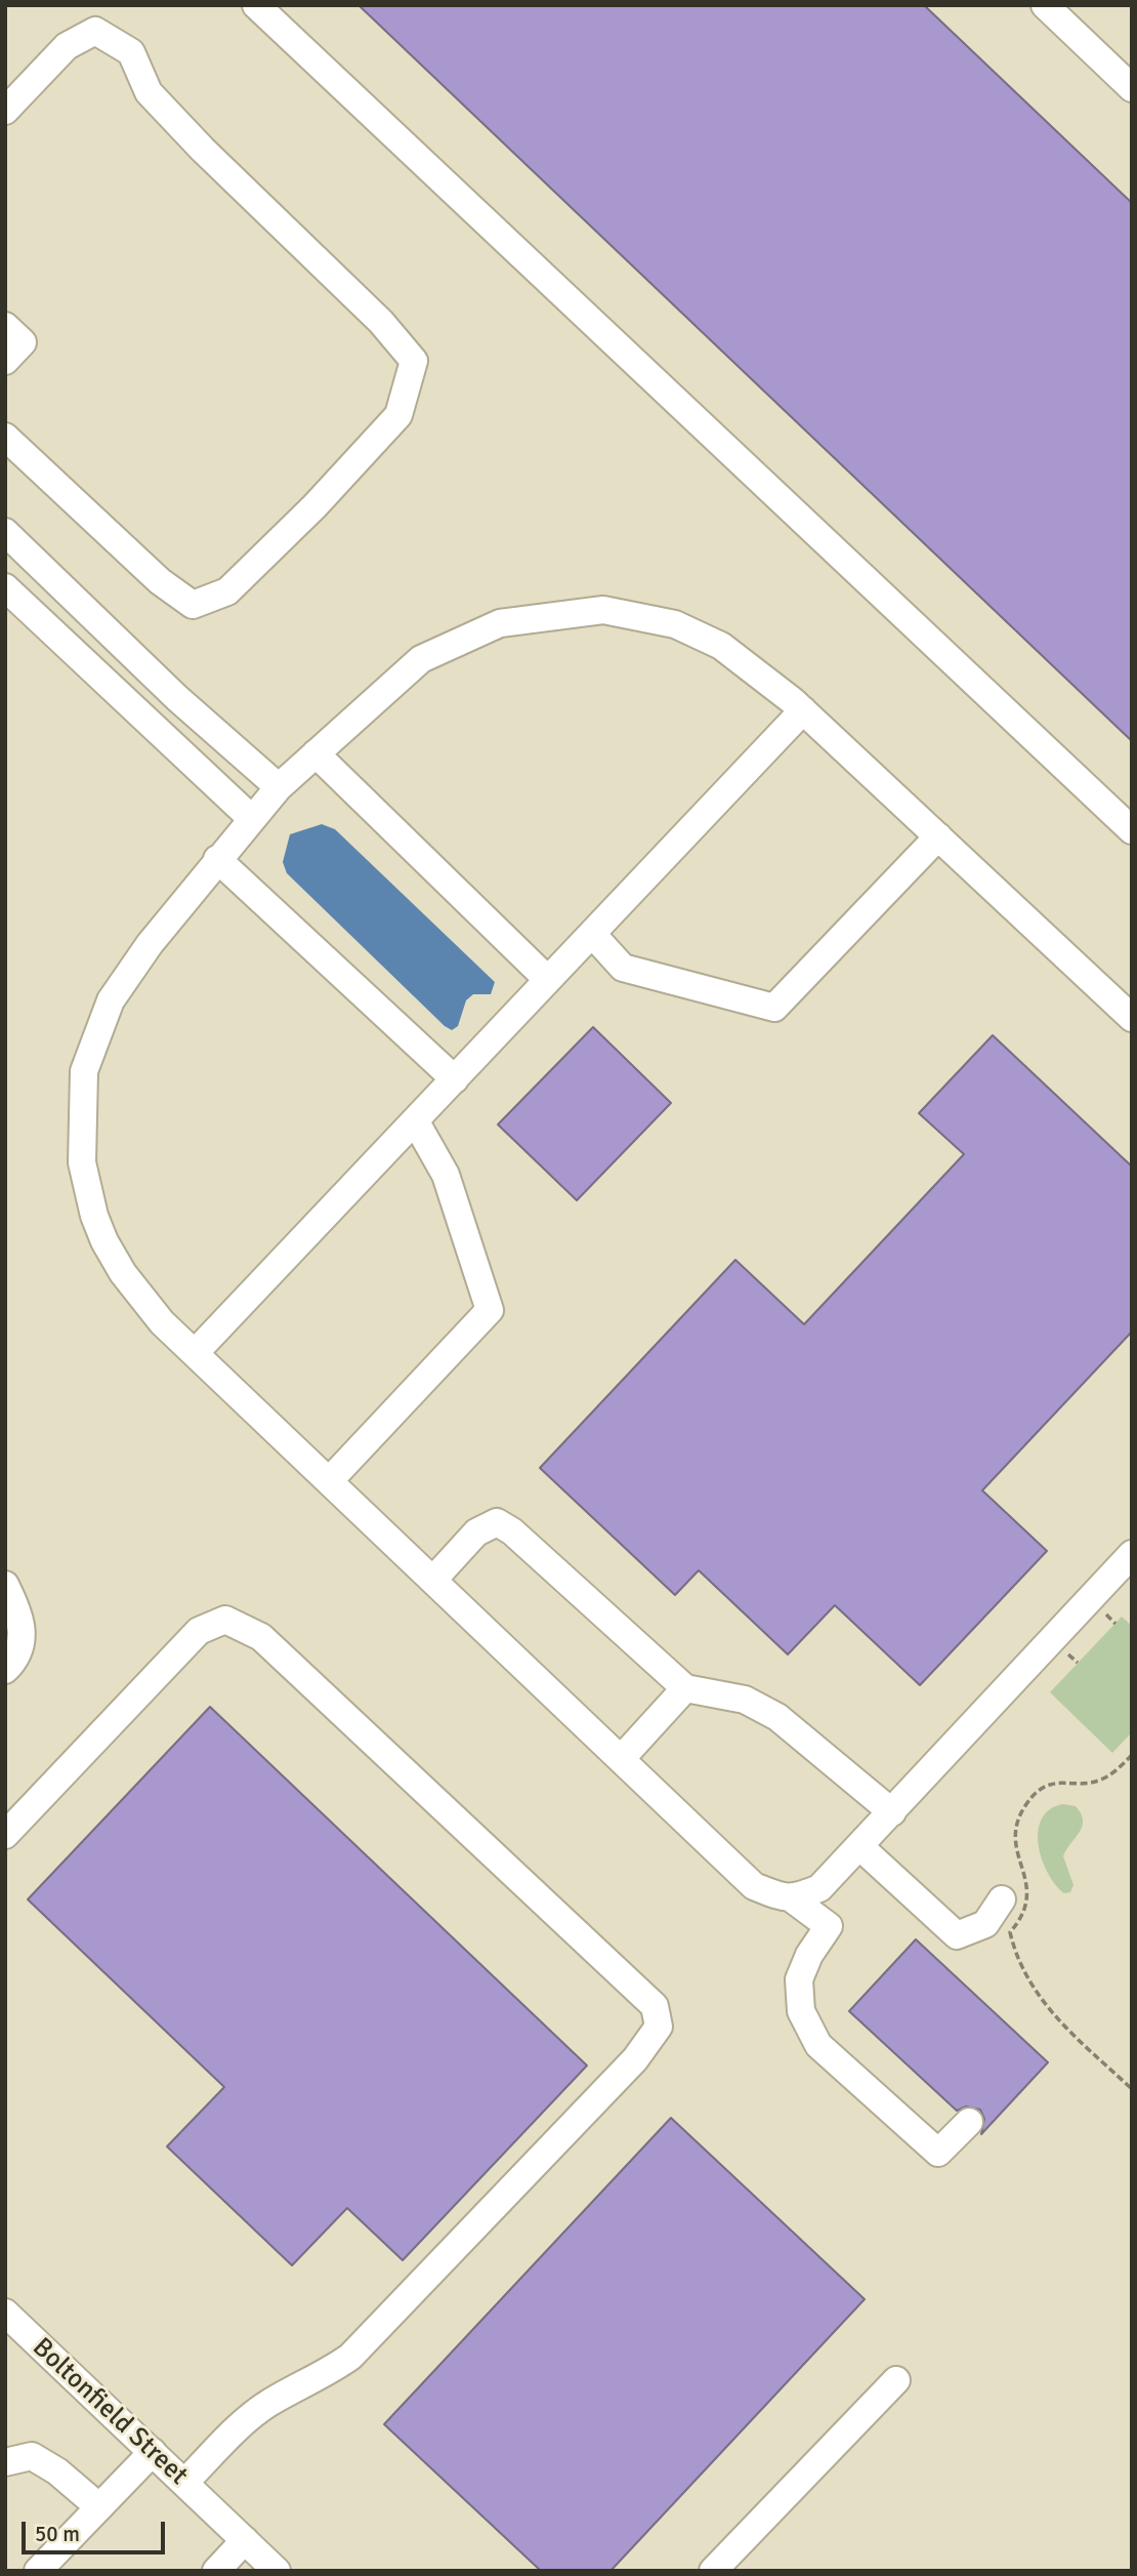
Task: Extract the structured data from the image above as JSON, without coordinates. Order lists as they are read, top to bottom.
{
  "streets": {
    "street": ["Boltonfield Street"]
  },
  "scale_bar": "50 m"
}
